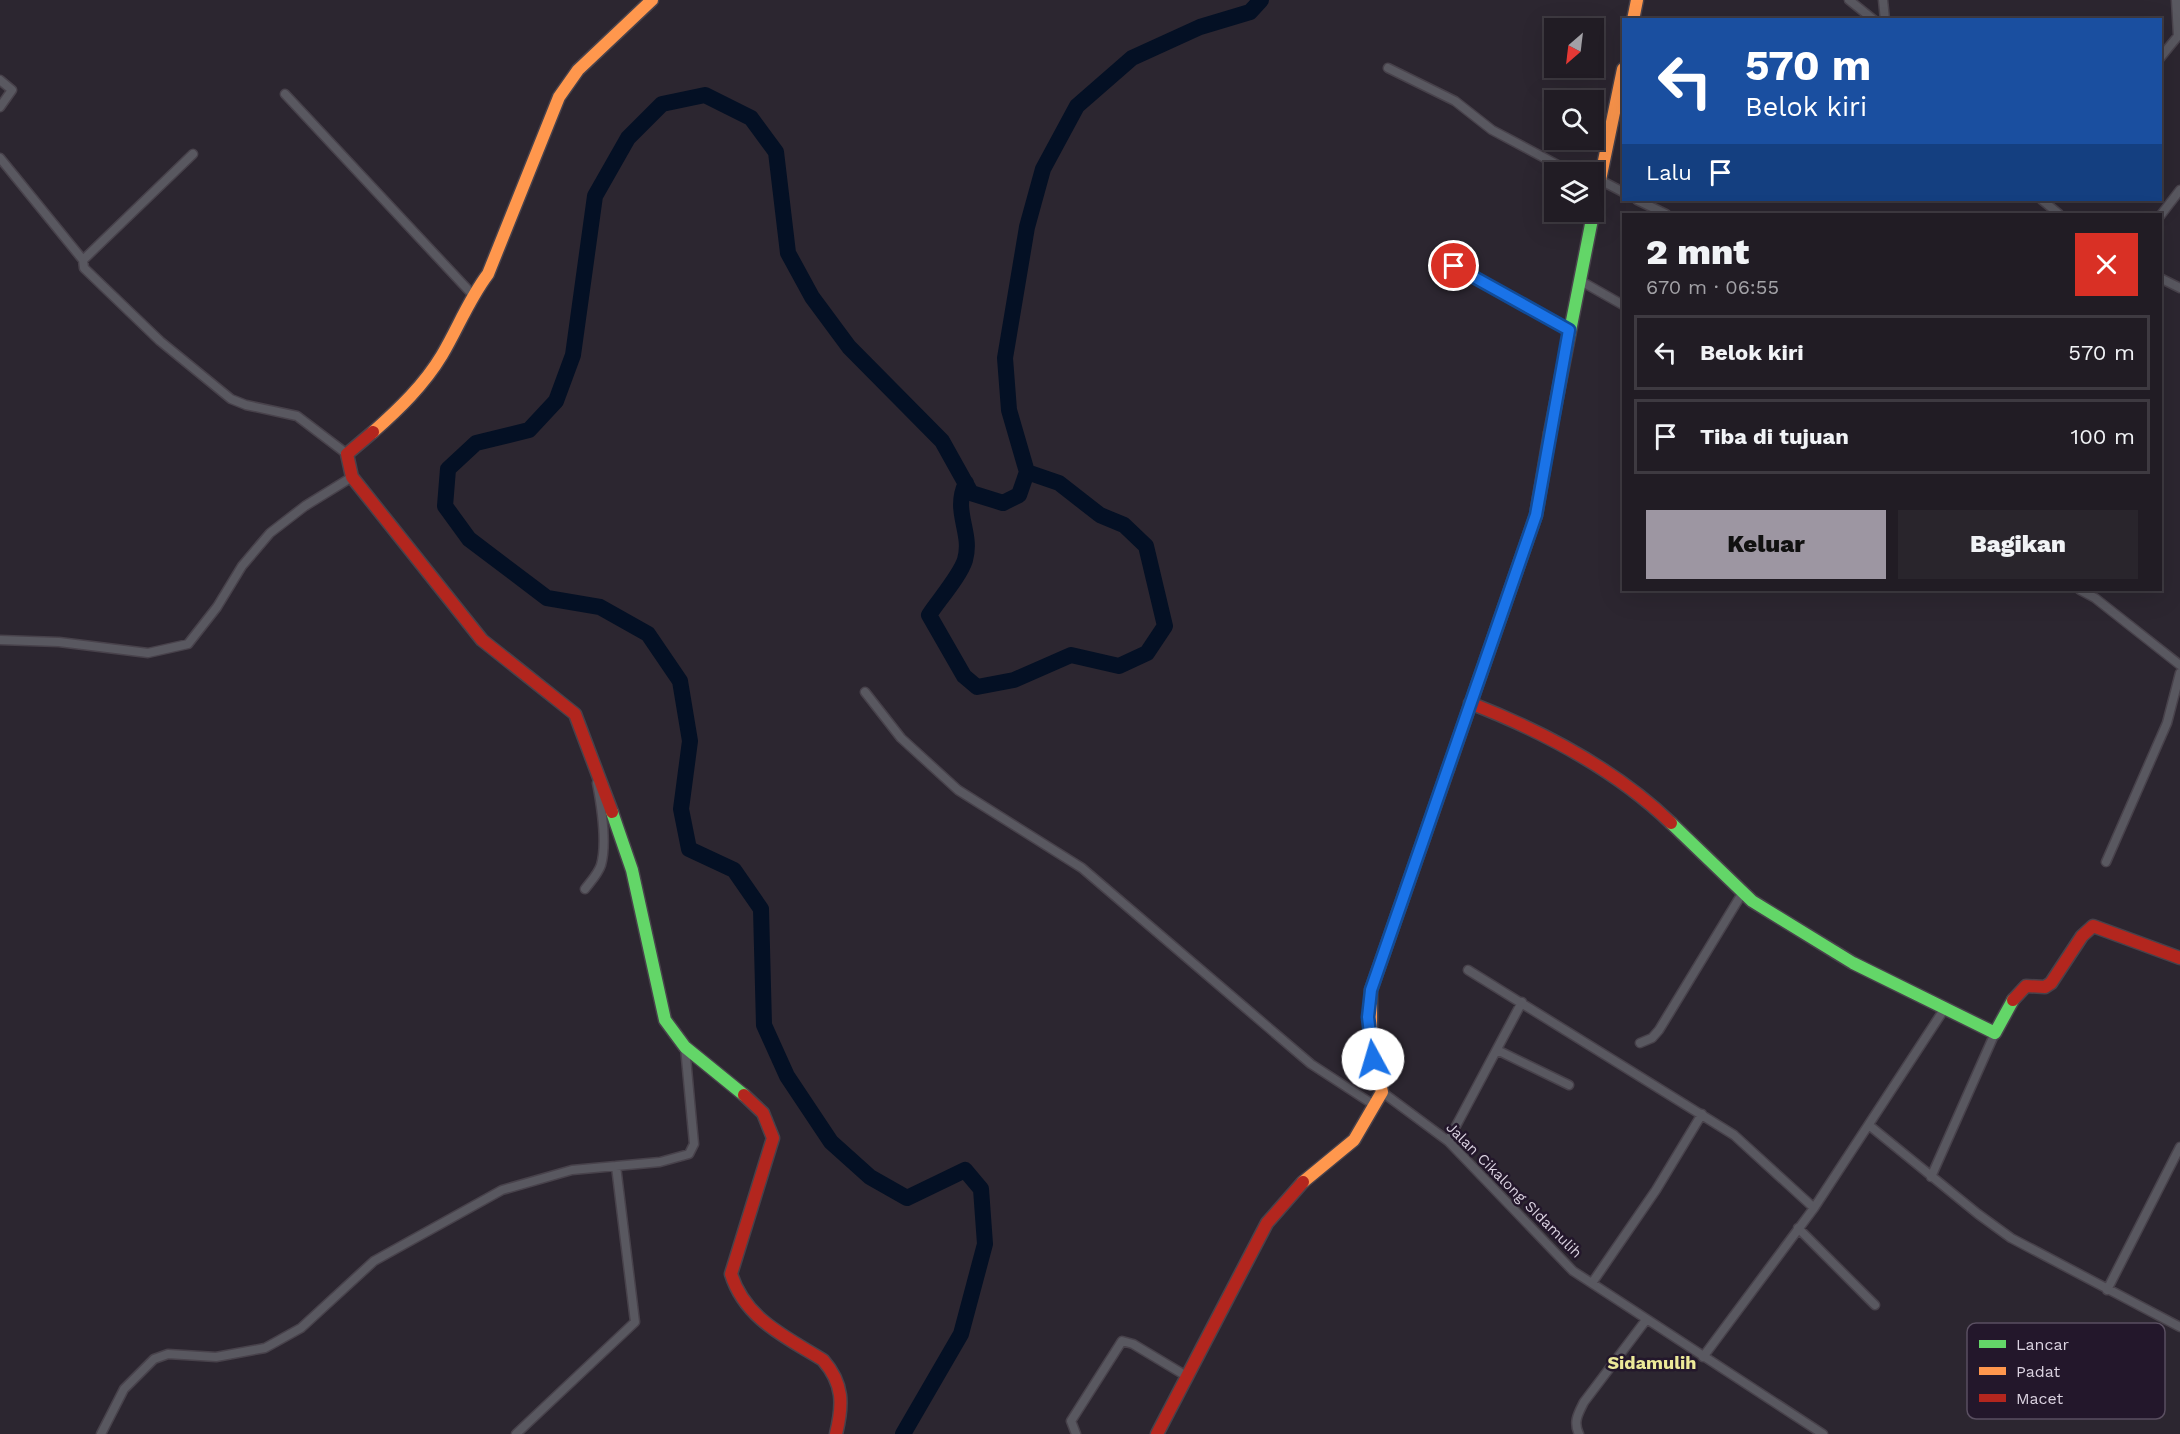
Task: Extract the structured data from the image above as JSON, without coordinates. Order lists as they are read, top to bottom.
{
  "streets": {
    "street": ["Jalan Cikalong SIdamulih"]
  },
  "districts": ["Sidamulih"],
  "legend": ["Lancar", "Padat", "Macet"],
  "north": "bottom left",
  "page": {
    "turn": ["570 m", "Belok kiri"],
    "then": "Lalu",
    "heading": ["2 mnt", "670 m · 06:55"],
    "list": [
      {
        "name": "Belok kiri",
        "value": "570 m"
      },
      {
        "name": "Tiba di tujuan",
        "value": "100 m"
      }
    ],
    "buttons": ["Keluar", "Bagikan"]
  }
}
